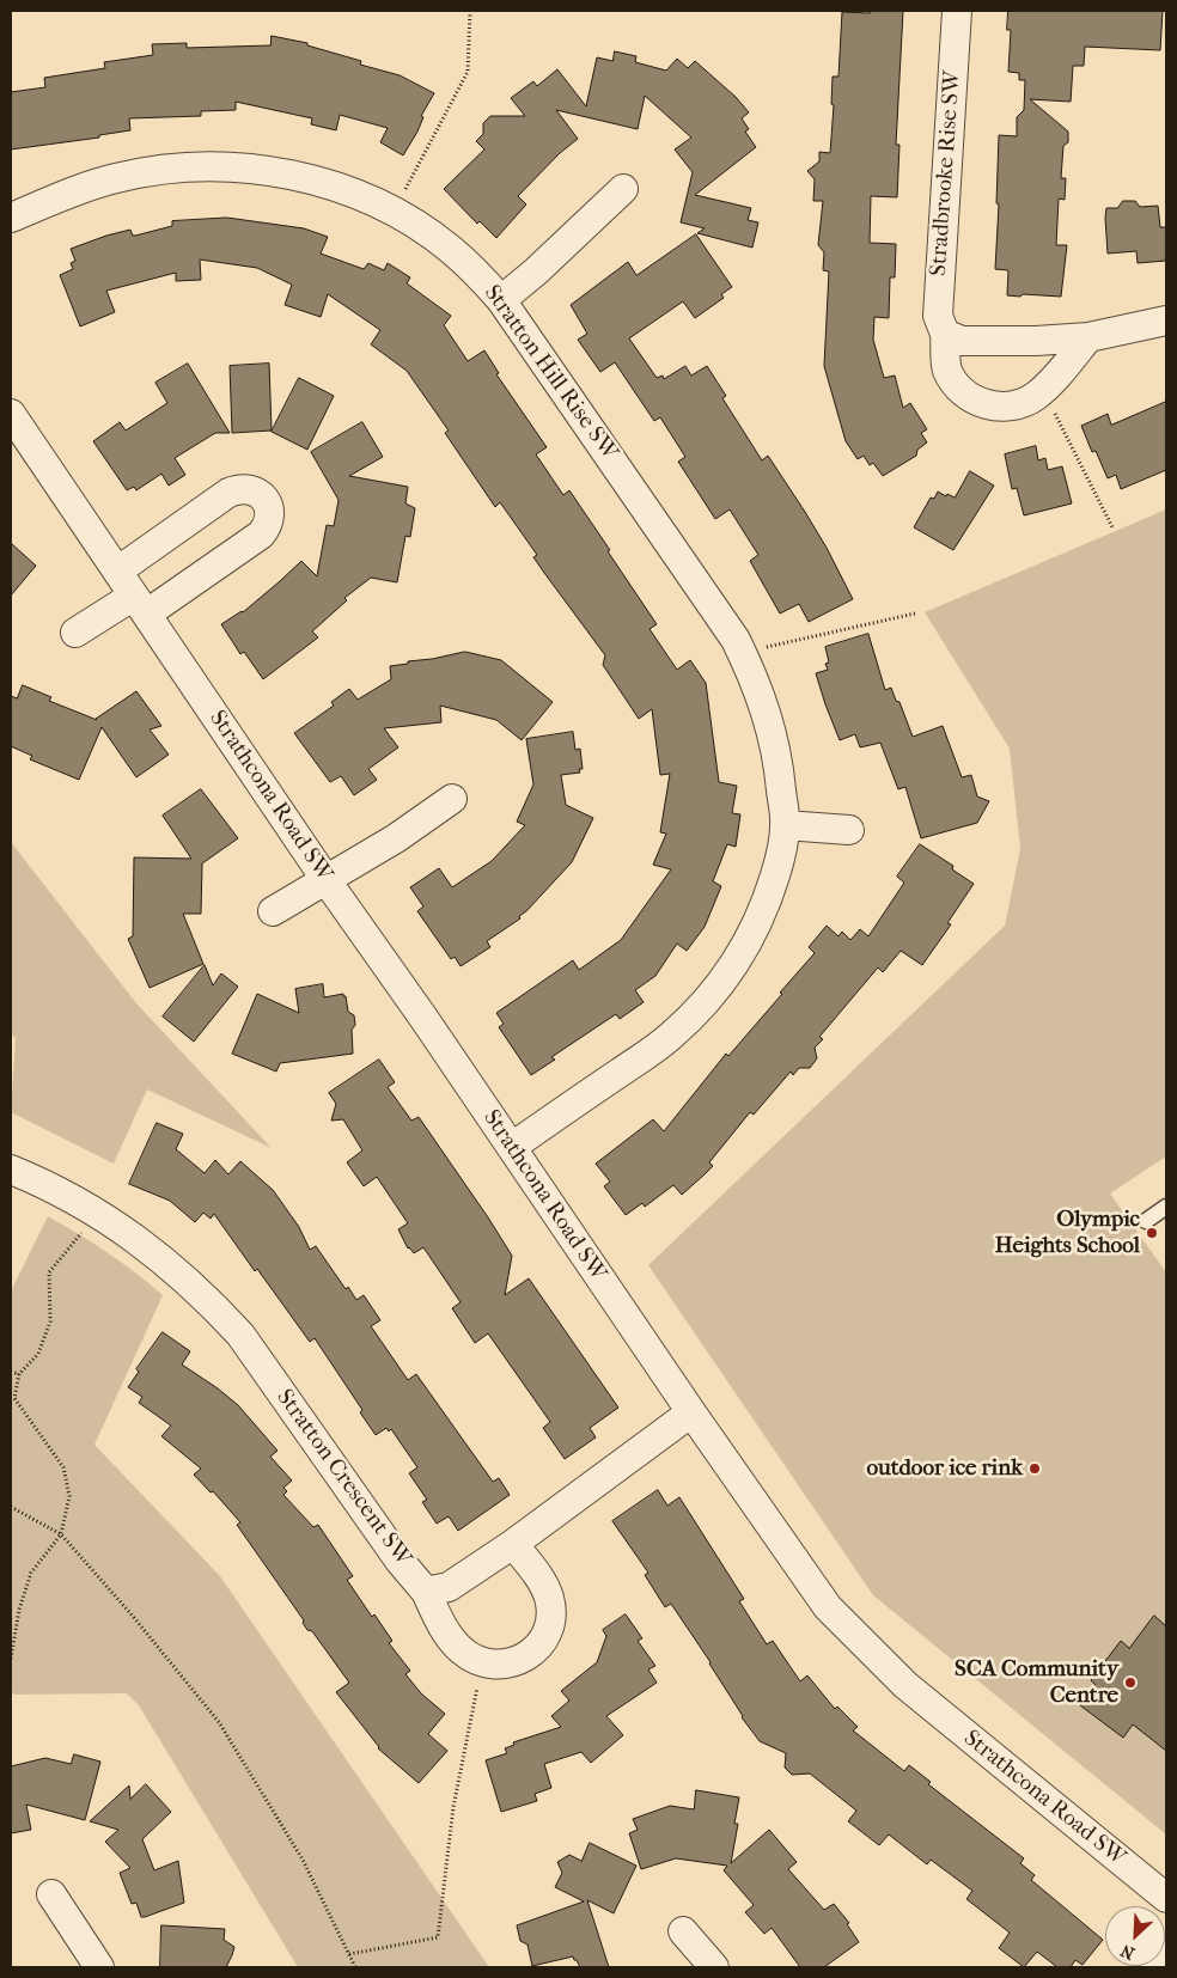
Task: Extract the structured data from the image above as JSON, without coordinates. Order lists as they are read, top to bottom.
{
  "streets": {
    "street": [
      "Stradbrooke Rise SW",
      "Stratton Hill Rise SW",
      "Strathcona Road SW",
      "Stratton Crescent SW"
    ]
  },
  "crossings": [
    ["Stratton Hill Rise SW", "Strathcona Road SW"]
  ],
  "places": ["Olympic Heights School", "outdoor ice rink", "SCA Community Centre"],
  "north": "bottom left"
}
